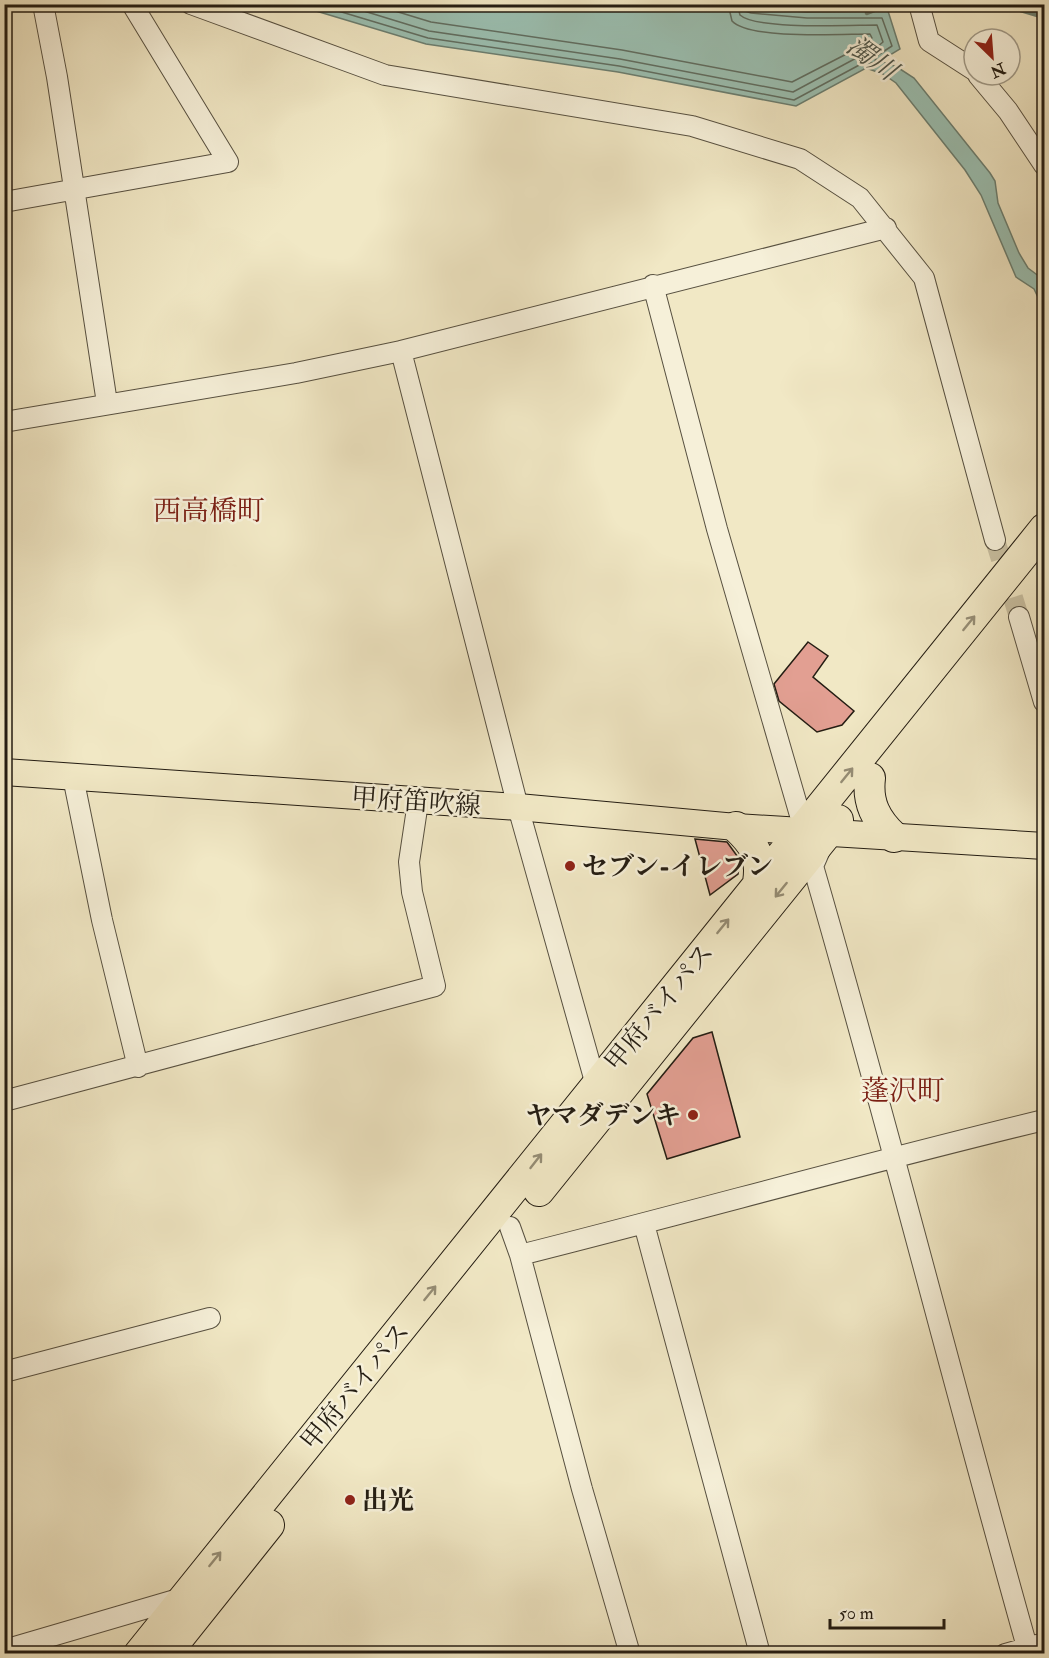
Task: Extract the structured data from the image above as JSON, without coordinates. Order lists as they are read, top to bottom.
{
  "streets": {
    "highway": ["甲府バイパス"],
    "main road": ["甲府笛吹線"]
  },
  "crossings": [
    ["甲府笛吹線", "甲府バイパス"]
  ],
  "districts": ["西高橋町", "蓬沢町"],
  "water": ["濁川"],
  "places": ["セブン-イレブン", "ヤマダデンキ", "出光"],
  "scale_bar": "50 m",
  "north": "bottom right"
}
